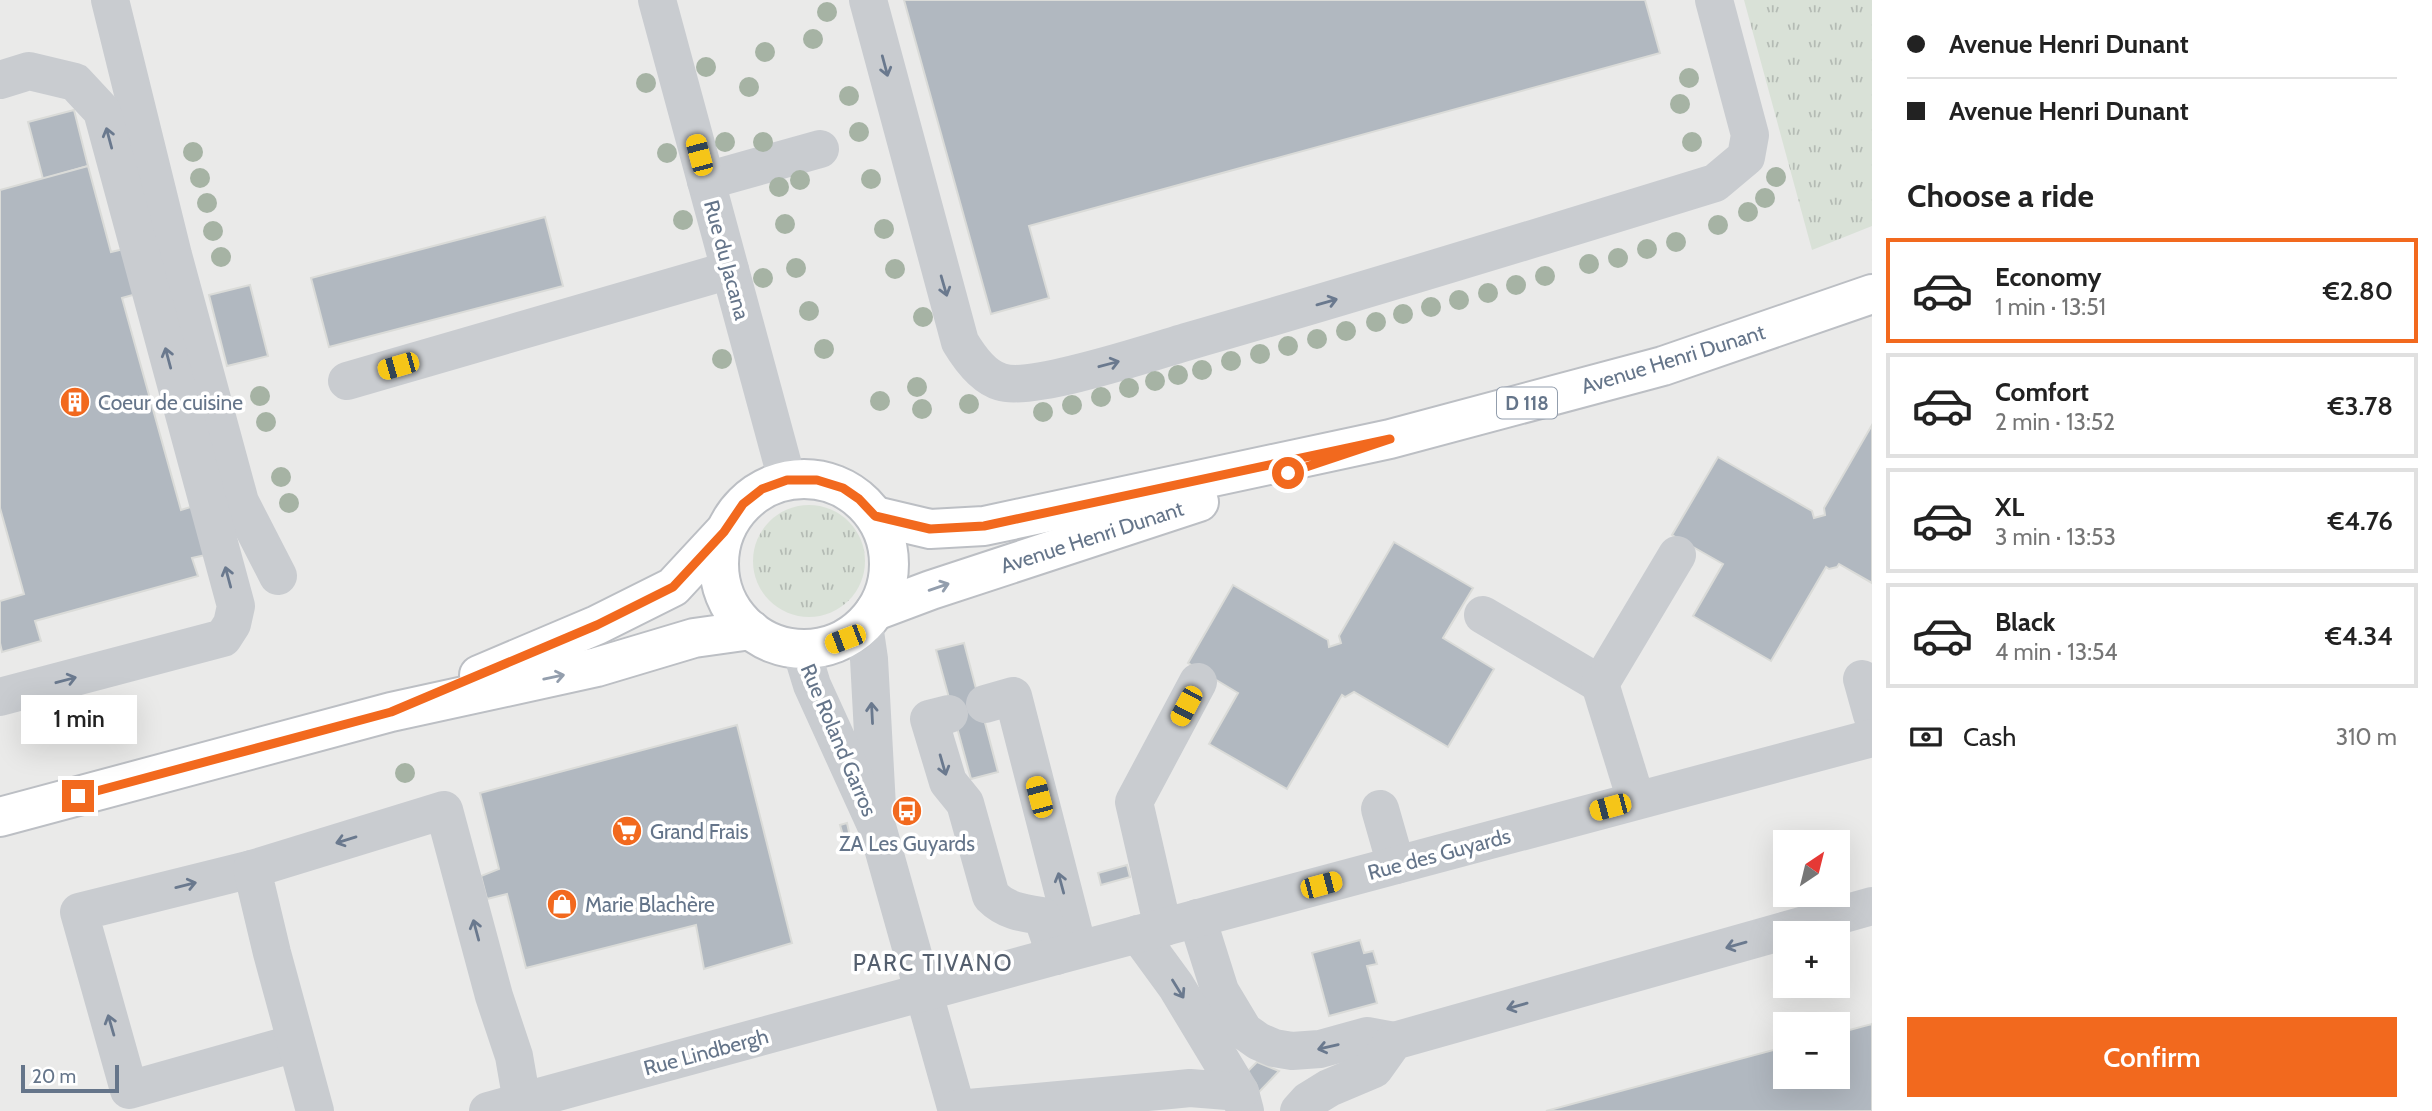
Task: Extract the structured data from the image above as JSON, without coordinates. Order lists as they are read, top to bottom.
{
  "streets": {
    "main road": ["Avenue Henri Dunant", "D 118"],
    "street": [
      "Rue du Jacana",
      "Rue Roland Garros",
      "Rue des Guyards",
      "Rue Lindbergh"
    ]
  },
  "crossings": [
    ["Rue du Jacana", "Avenue Henri Dunant"],
    ["Rue du Jacana", "Rue Roland Garros"],
    ["Avenue Henri Dunant", "Rue Roland Garros"],
    ["Rue Roland Garros", "Rue des Guyards"],
    ["Rue Roland Garros", "Rue Lindbergh"],
    ["Rue des Guyards", "Rue Lindbergh"]
  ],
  "districts": ["PARC TIVANO"],
  "places": {
    "building": ["Coeur de cuisine"],
    "bus stop": ["ZA Les Guyards"],
    "supermarket": ["Grand Frais"],
    "shop": ["Marie Blachère"]
  },
  "scale_bar": "20 m",
  "north": "top right",
  "page": {
    "banner": ["Avenue Henri Dunant", "Avenue Henri Dunant"],
    "heading": "Choose a ride",
    "list": [
      {
        "name": "Economy",
        "note": "1 min · 13:51",
        "value": "€2.80"
      },
      {
        "name": "Comfort",
        "note": "2 min · 13:52",
        "value": "€3.78"
      },
      {
        "name": "XL",
        "note": "3 min · 13:53",
        "value": "€4.76"
      },
      {
        "name": "Black",
        "note": "4 min · 13:54",
        "value": "€4.34"
      }
    ],
    "bubble": "1 min",
    "pay": ["Cash", "310 m"],
    "map_buttons": ["+", "−"],
    "buttons": "Confirm",
    "scale": "20 m"
  }
}
